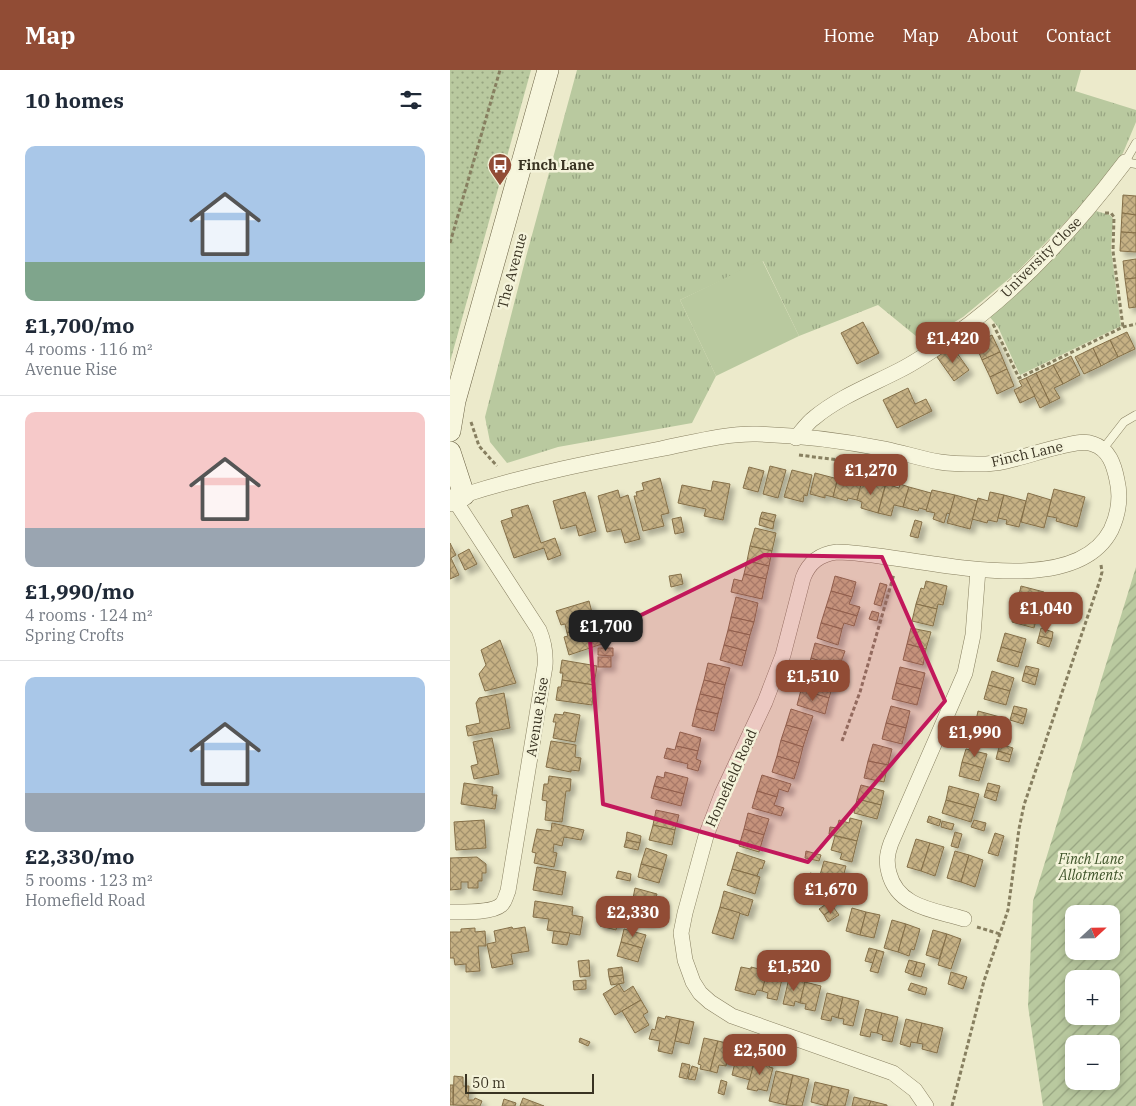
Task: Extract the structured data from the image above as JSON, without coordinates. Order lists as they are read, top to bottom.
{
  "streets": {
    "street": [
      "University Close",
      "The Avenue",
      "Finch Lane",
      "Avenue Rise",
      "Homefield Road"
    ]
  },
  "crossings": [
    ["University Close", "Finch Lane"],
    ["Finch Lane", "Avenue Rise"],
    ["Finch Lane", "Homefield Road"]
  ],
  "parks": ["Finch Lane Allotments"],
  "places": {
    "bus stop": ["Finch Lane"]
  },
  "scale_bar": "50 m",
  "north": "right",
  "page": {
    "header": "Map",
    "nav": [
      "Home",
      "Map",
      "About",
      "Contact"
    ],
    "heading": "10 homes",
    "list": [
      {
        "name": "£1,700/mo",
        "note": "4 rooms · 116 m² · Avenue Rise"
      },
      {
        "name": "£1,990/mo",
        "note": "4 rooms · 124 m² · Spring Crofts"
      },
      {
        "name": "£2,330/mo",
        "note": "5 rooms · 123 m² · Homefield Road"
      }
    ],
    "price": [
      "£1,420",
      "£1,270",
      "£1,040",
      "£1,700",
      "£1,510",
      "£1,990",
      "£1,670",
      "£2,330",
      "£1,520",
      "£2,500"
    ],
    "map_buttons": ["+", "−"],
    "scale": "50 m"
  }
}
